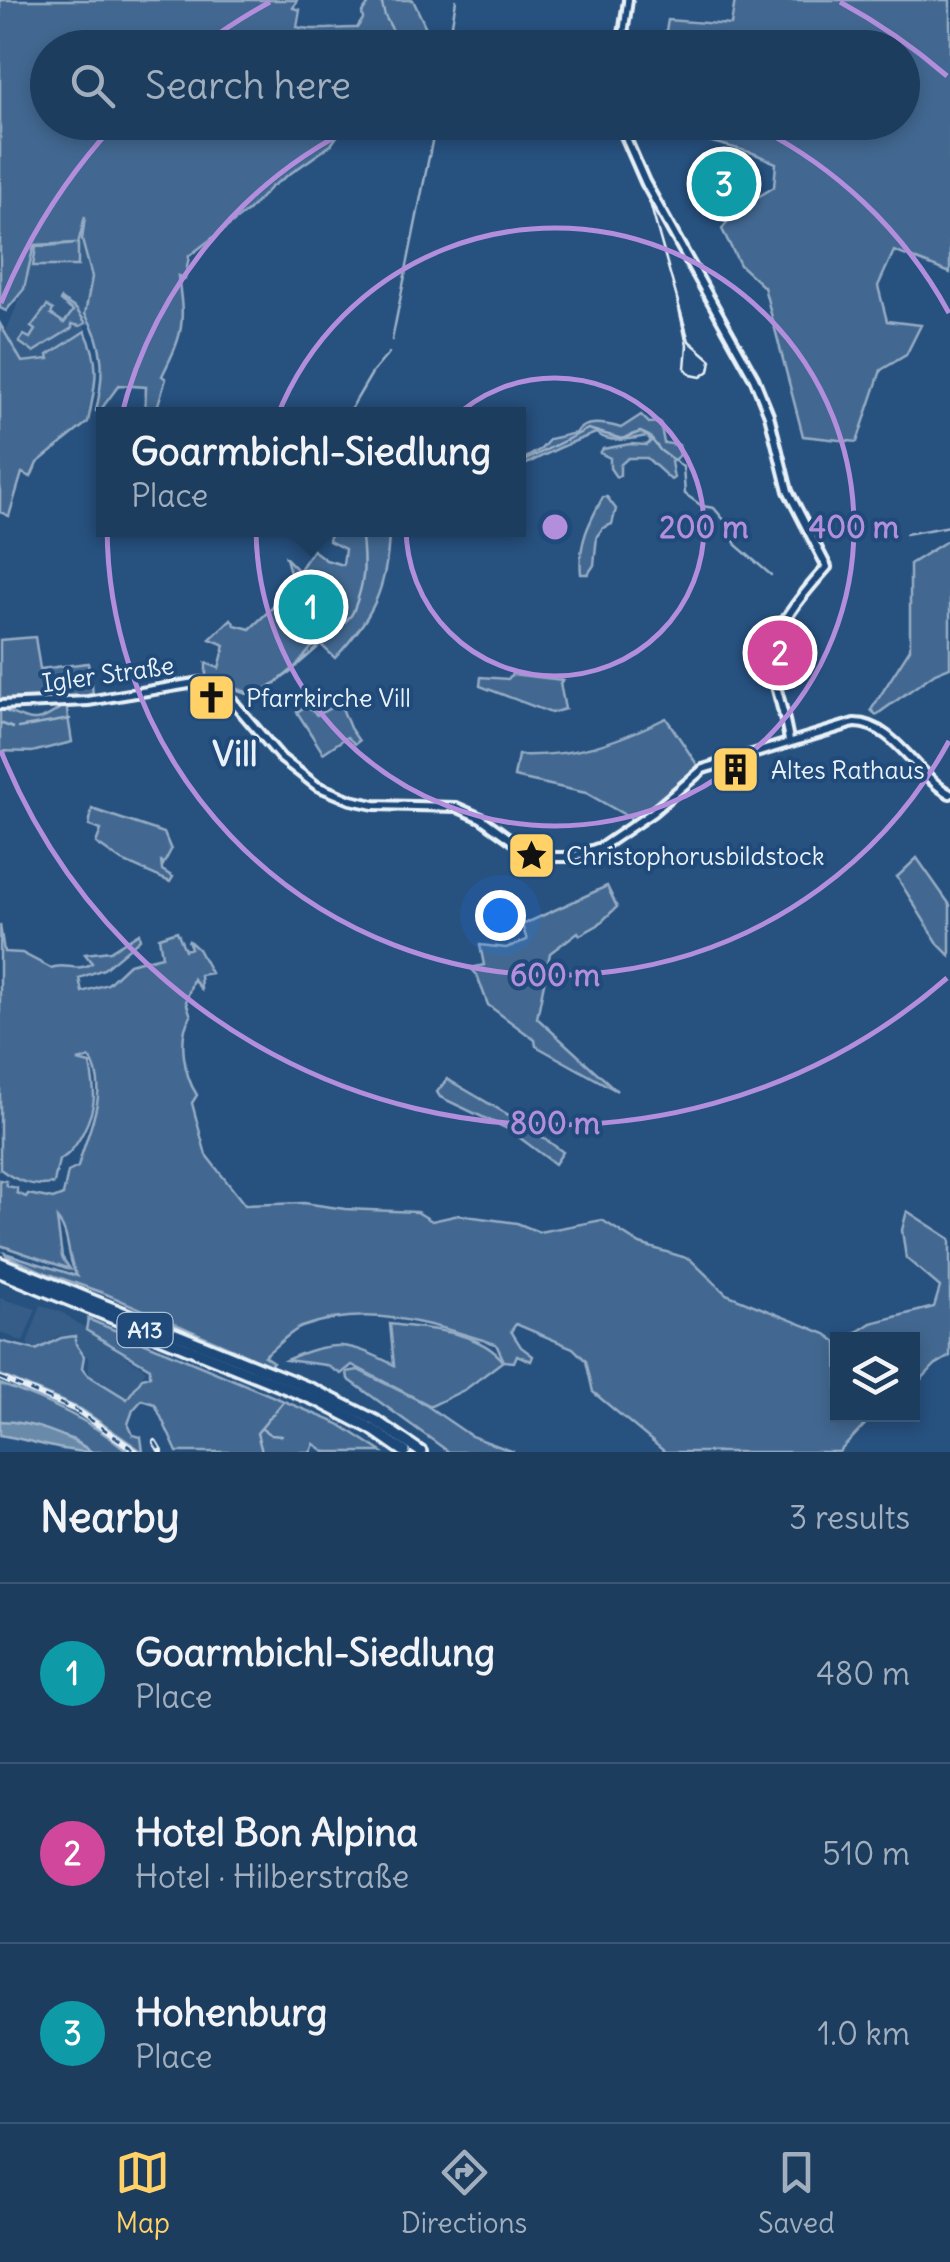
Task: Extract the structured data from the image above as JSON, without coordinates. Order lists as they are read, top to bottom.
{
  "streets": {
    "highway": ["A13"],
    "main road": ["Igler Straße"]
  },
  "districts": ["Vill"],
  "places": {
    "church": ["Pfarrkirche Vill"],
    "building": ["Altes Rathaus"],
    "place": ["Christophorusbildstock"]
  },
  "page": {
    "search": "Search here",
    "pins": ["3", "1", "2"],
    "popup": ["Goarmbichl-Siedlung", "Place"],
    "heading": ["Nearby", "3 results"],
    "list": [
      {
        "mark": "1",
        "name": "Goarmbichl-Siedlung",
        "note": "Place",
        "value": "480 m"
      },
      {
        "mark": "2",
        "name": "Hotel Bon Alpina",
        "note": "Hotel · Hilberstraße",
        "value": "510 m"
      },
      {
        "mark": "3",
        "name": "Hohenburg",
        "note": "Place",
        "value": "1.0 km"
      }
    ],
    "nav": ["Map", "Directions", "Saved"]
  },
  "rings": [
    "200 m",
    "400 m",
    "600 m",
    "800 m"
  ]
}
